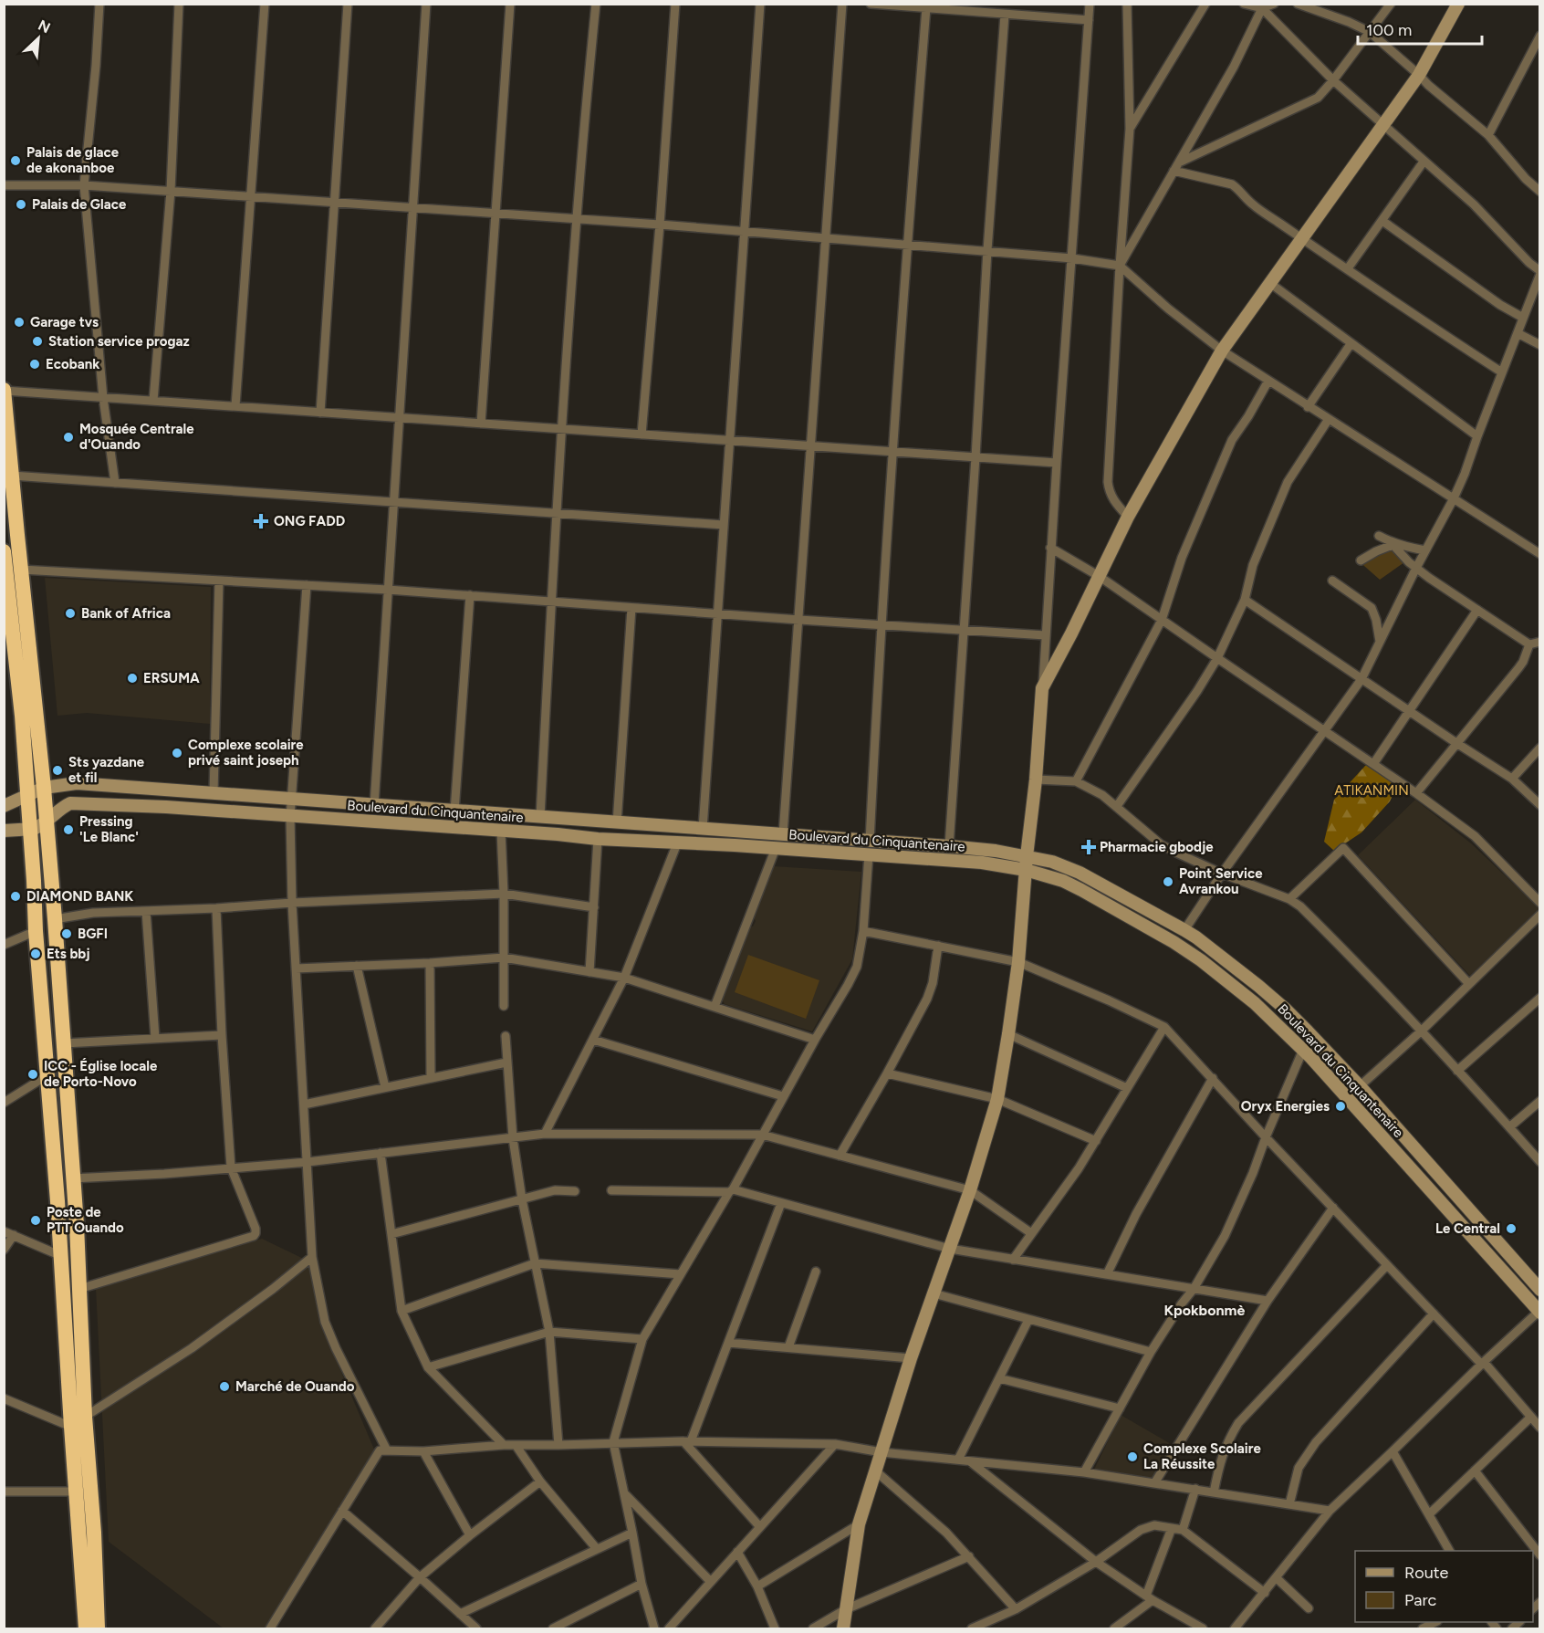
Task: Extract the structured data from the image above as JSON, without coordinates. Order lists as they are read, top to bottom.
{
  "streets": {
    "main road": ["Boulevard du Cinquantenaire"]
  },
  "districts": ["Kpokbonmè"],
  "parks": ["ATIKANMIN"],
  "places": {
    "other": [
      "Palais de glace de akonanboe",
      "Palais de Glace",
      "Garage tvs",
      "Station service progaz",
      "Ecobank",
      "Mosquée Centrale d'Ouando",
      "Bank of Africa",
      "ERSUMA",
      "Complexe scolaire privé saint joseph",
      "Sts yazdane et fil",
      "Pressing 'Le Blanc'",
      "Point Service Avrankou",
      "DIAMOND BANK",
      "BGFI",
      "Ets bbj",
      "ICC - Église locale de Porto-Novo",
      "Oryx Energies",
      "Poste de PTT Ouando",
      "Le Central",
      "Marché de Ouando",
      "Complexe Scolaire La Réussite"
    ],
    "health": ["ONG FADD", "Pharmacie gbodje"]
  },
  "legend": ["Route", "Parc"],
  "scale_bar": "100 m",
  "north": "top right"
}
